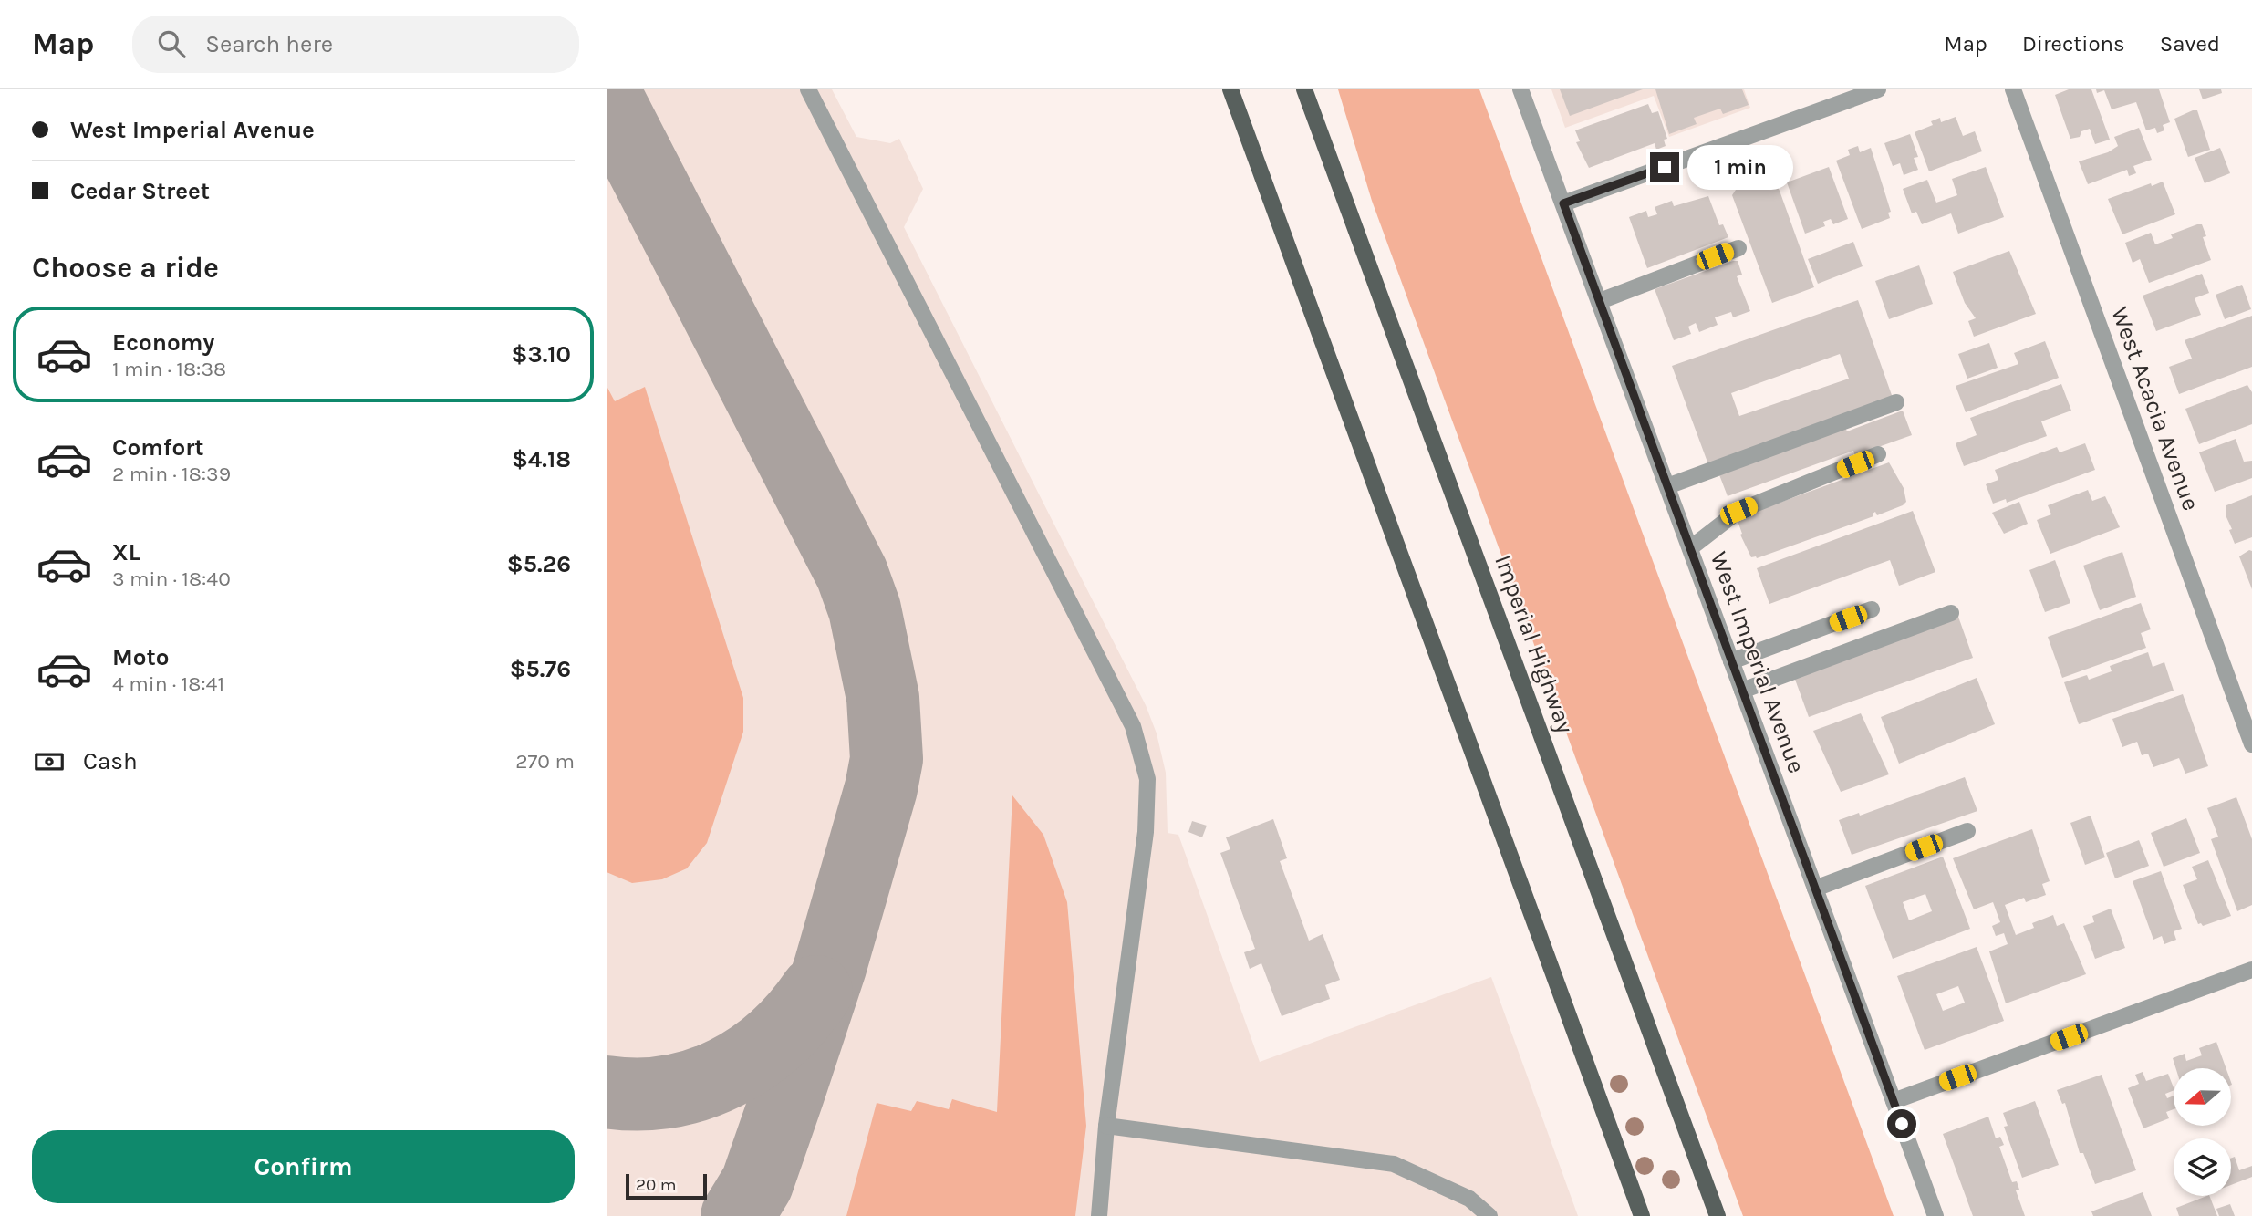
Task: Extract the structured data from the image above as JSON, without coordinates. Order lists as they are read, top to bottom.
{
  "streets": {
    "main road": ["Imperial Highway"],
    "street": ["West Acacia Avenue", "West Imperial Avenue"]
  },
  "scale_bar": "20 m",
  "north": "left",
  "page": {
    "header": "Map",
    "search": "Search here",
    "nav": ["Map", "Directions", "Saved"],
    "banner": ["West Imperial Avenue", "Cedar Street"],
    "bubble": "1 min",
    "heading": "Choose a ride",
    "list": [
      {
        "name": "Economy",
        "note": "1 min · 18:38",
        "value": "$3.10"
      },
      {
        "name": "Comfort",
        "note": "2 min · 18:39",
        "value": "$4.18"
      },
      {
        "name": "XL",
        "note": "3 min · 18:40",
        "value": "$5.26"
      },
      {
        "name": "Moto",
        "note": "4 min · 18:41",
        "value": "$5.76"
      }
    ],
    "pay": ["Cash", "270 m"],
    "buttons": "Confirm",
    "scale": "20 m"
  }
}
